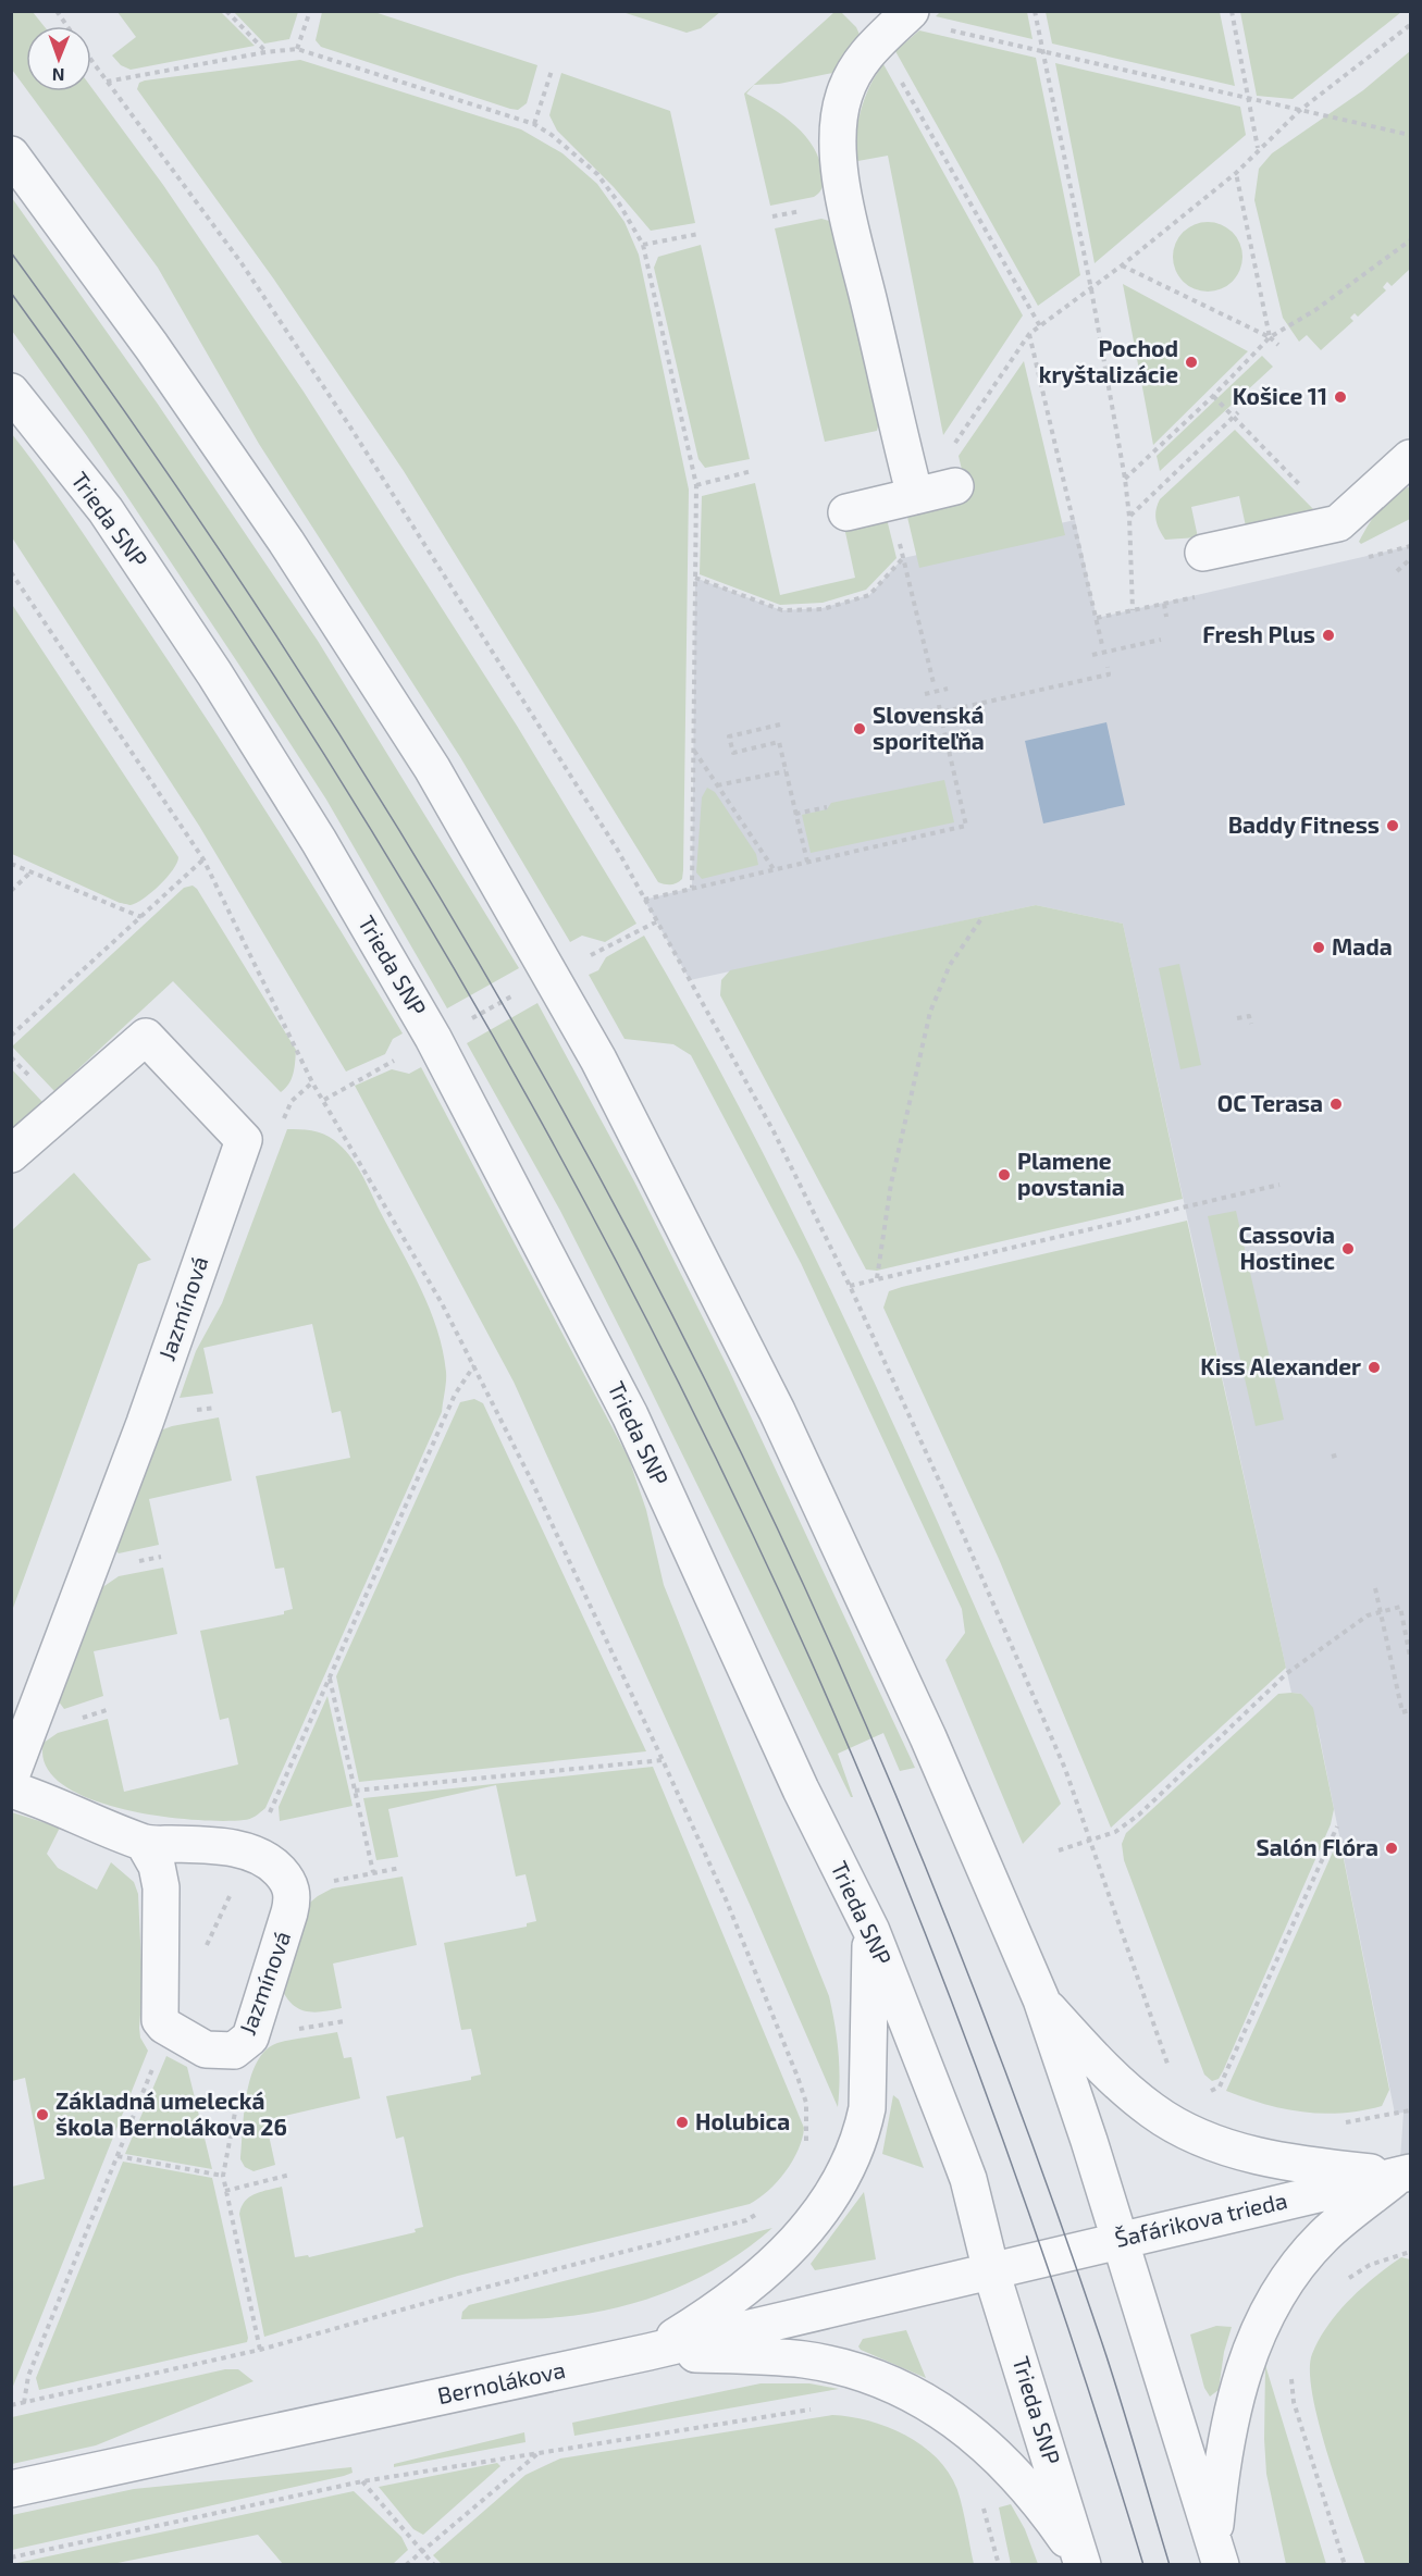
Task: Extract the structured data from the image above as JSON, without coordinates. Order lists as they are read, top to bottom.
{
  "streets": {
    "street": [
      "Trieda SNP",
      "Jazmínová",
      "Šafárikova trieda",
      "Bernolákova"
    ]
  },
  "crossings": [
    ["Trieda SNP", "Šafárikova trieda"],
    ["Trieda SNP", "Bernolákova"],
    ["Šafárikova trieda", "Bernolákova"]
  ],
  "places": [
    "Pochod kryštalizácie",
    "Košice 11",
    "Fresh Plus",
    "Slovenská sporiteľňa",
    "Baddy Fitness",
    "Mada",
    "OC Terasa",
    "Plamene povstania",
    "Cassovia Hostinec",
    "Kiss Alexander",
    "Salón Flóra",
    "Základná umelecká škola Bernolákova 26",
    "Holubica"
  ],
  "north": "bottom"
}
